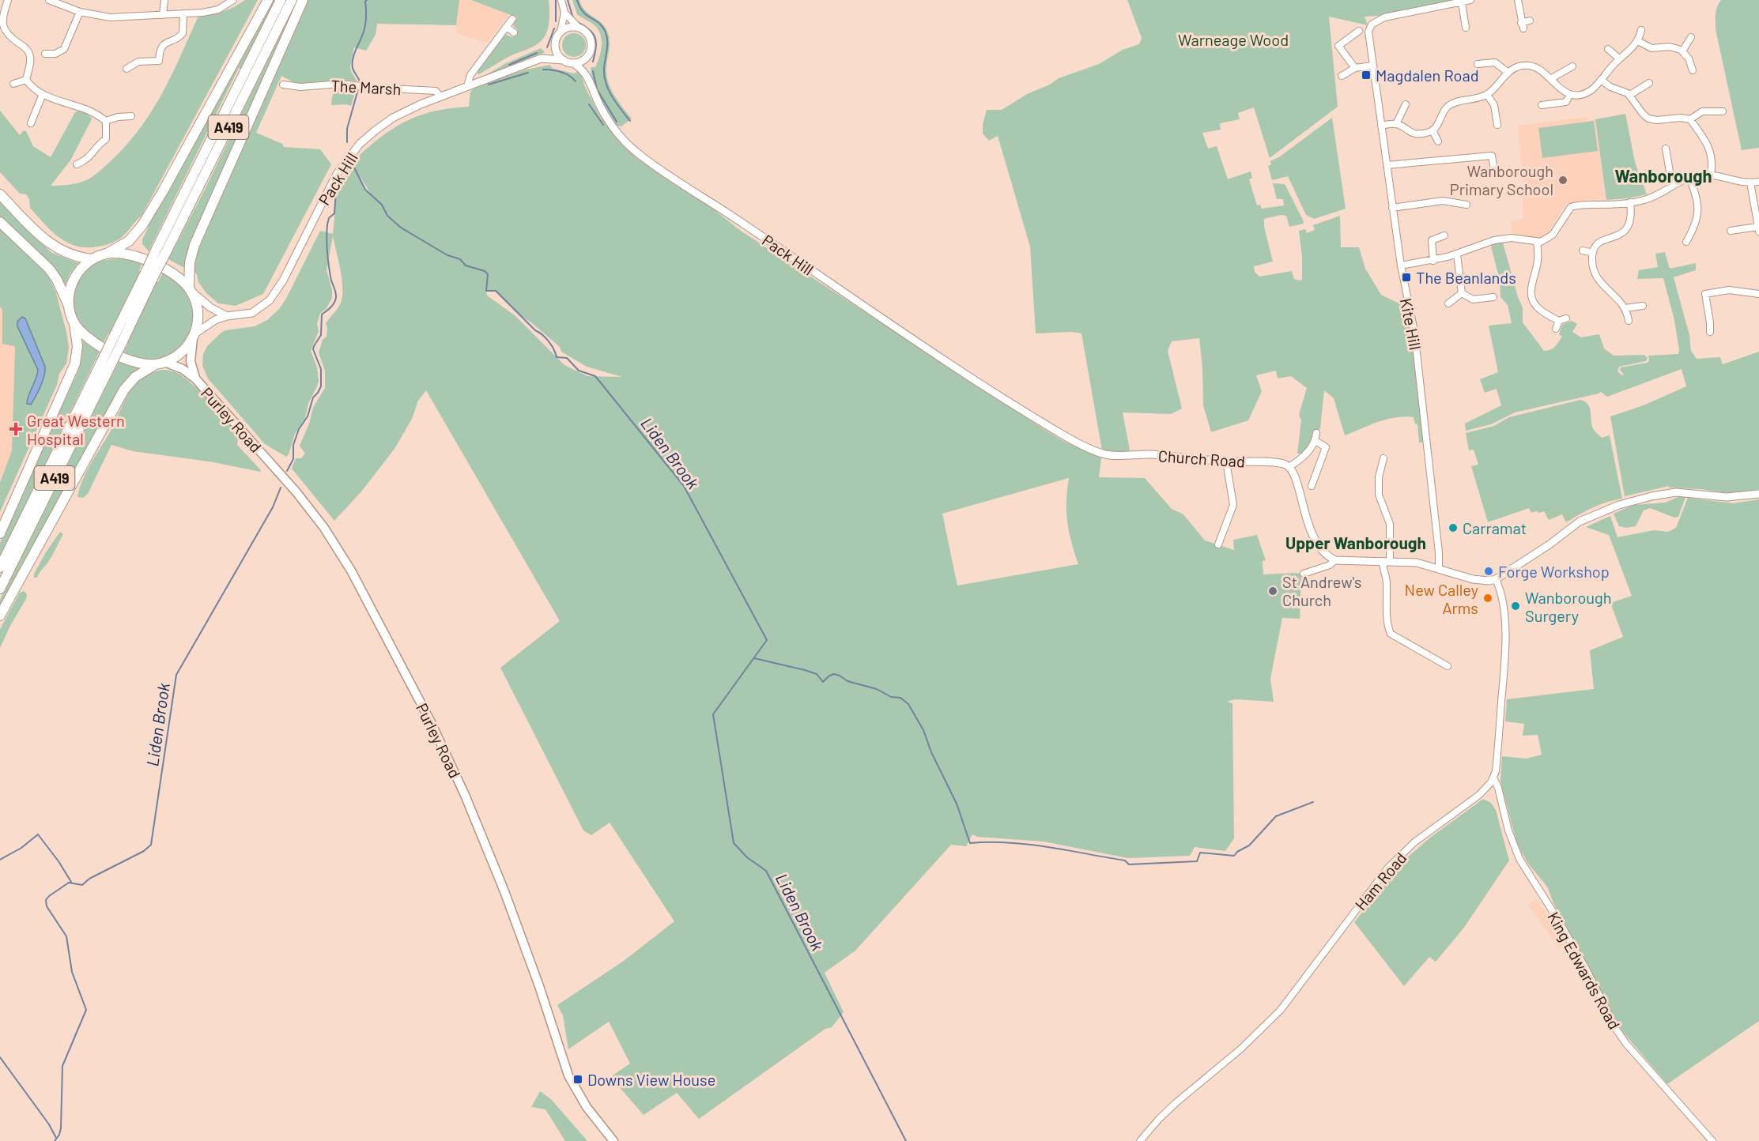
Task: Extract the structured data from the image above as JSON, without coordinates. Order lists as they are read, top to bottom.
{
  "streets": {
    "main road": ["A419", "Purley Road"],
    "street": [
      "The Marsh",
      "Pack Hill",
      "Kite Hill",
      "Church Road",
      "Ham Road",
      "King Edwards Road"
    ]
  },
  "crossings": [
    ["The Marsh", "Pack Hill"],
    ["A419", "Pack Hill"],
    ["A419", "Purley Road"],
    ["Pack Hill", "Purley Road"],
    ["Pack Hill", "Church Road"],
    ["Ham Road", "King Edwards Road"]
  ],
  "districts": ["Wanborough", "Upper Wanborough"],
  "water": ["Liden Brook"],
  "parks": ["Warneage Wood"],
  "places": {
    "transit": ["Magdalen Road", "The Beanlands", "Downs View House"],
    "other": [
      "Wanborough Primary School",
      "Carramat",
      "Forge Workshop",
      "St Andrew's Church",
      "New Calley Arms",
      "Wanborough Surgery"
    ],
    "health": ["Great Western Hospital"]
  }
}
